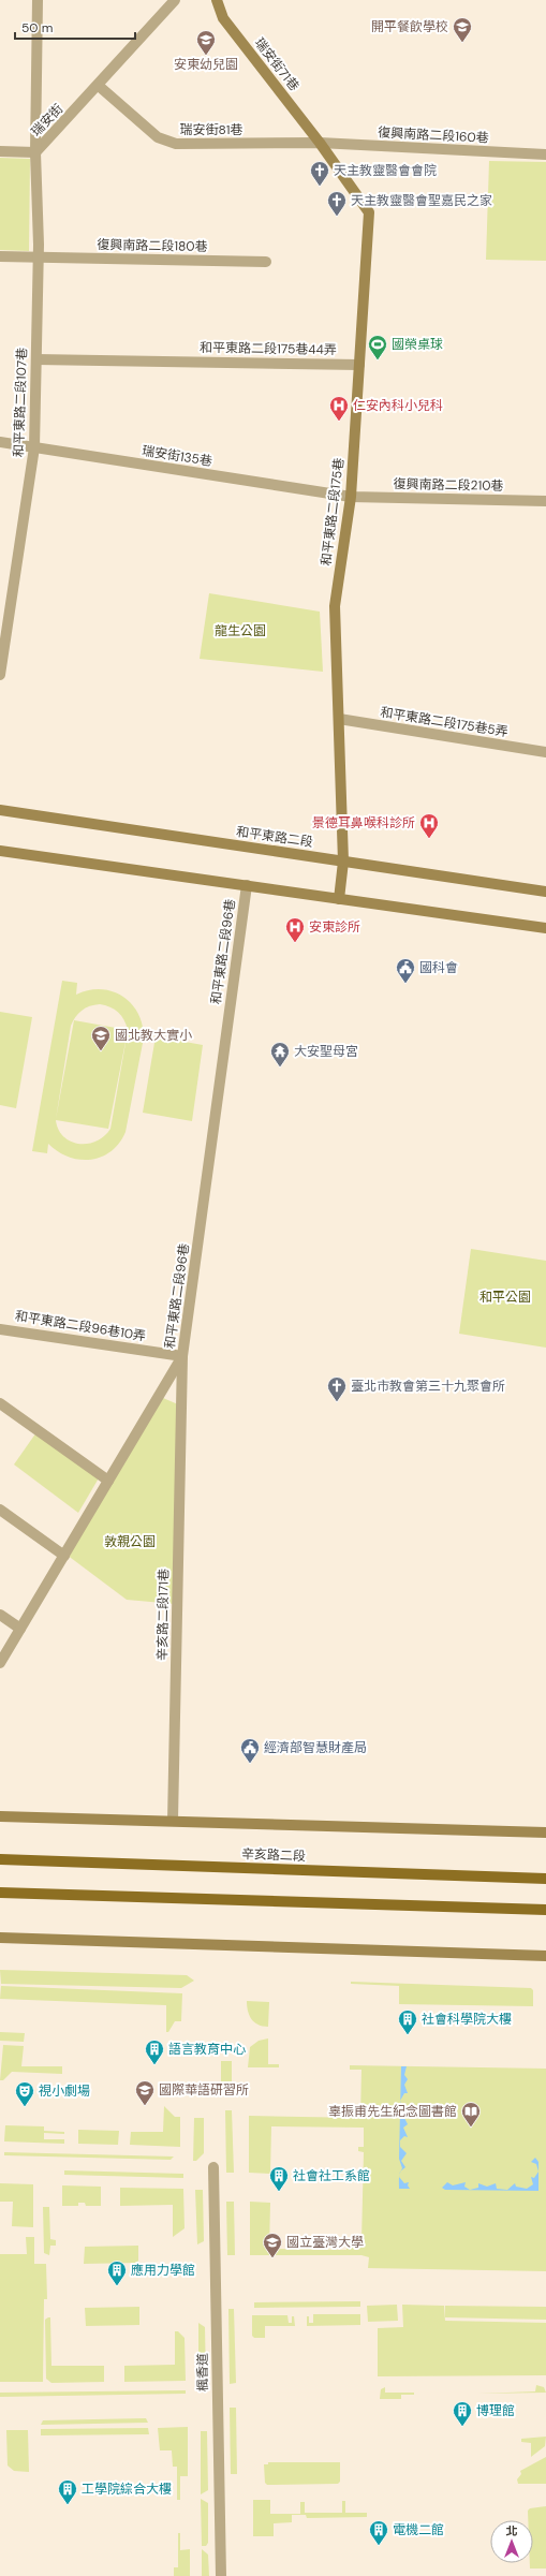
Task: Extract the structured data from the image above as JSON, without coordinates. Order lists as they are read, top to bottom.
{
  "streets": {
    "main road": [
      "瑞安街71巷",
      "和平東路二段175巷",
      "和平東路二段",
      "辛亥路二段"
    ],
    "street": [
      "瑞安街",
      "瑞安街81巷",
      "復興南路二段160巷",
      "復興南路二段180巷",
      "和平東路二段175巷44弄",
      "和平東路二段107巷",
      "瑞安街135巷",
      "復興南路二段210巷",
      "和平東路二段175巷5弄",
      "和平東路二段96巷",
      "和平東路二段96巷10弄",
      "辛亥路二段171巷",
      "楓香道"
    ]
  },
  "crossings": [
    ["瑞安街71巷", "瑞安街81巷"],
    ["瑞安街71巷", "復興南路二段160巷"],
    ["瑞安街71巷", "和平東路二段175巷"],
    ["瑞安街", "瑞安街81巷"],
    ["瑞安街", "復興南路二段180巷"],
    ["瑞安街", "和平東路二段107巷"],
    ["瑞安街81巷", "復興南路二段160巷"],
    ["瑞安街81巷", "和平東路二段175巷"],
    ["復興南路二段160巷", "和平東路二段175巷"],
    ["復興南路二段180巷", "和平東路二段107巷"],
    ["和平東路二段175巷44弄", "和平東路二段107巷"],
    ["和平東路二段175巷44弄", "和平東路二段175巷"],
    ["和平東路二段107巷", "瑞安街135巷"],
    ["瑞安街135巷", "復興南路二段210巷"],
    ["瑞安街135巷", "和平東路二段175巷"],
    ["復興南路二段210巷", "和平東路二段175巷"],
    ["和平東路二段175巷", "和平東路二段175巷5弄"],
    ["和平東路二段175巷", "和平東路二段"],
    ["和平東路二段96巷", "和平東路二段96巷10弄"],
    ["和平東路二段96巷", "辛亥路二段171巷"],
    ["和平東路二段96巷10弄", "辛亥路二段171巷"]
  ],
  "parks": ["龍生公園", "和平公園", "敦親公園"],
  "places": {
    "school or university": [
      "開平餐飲學校",
      "安東幼兒園",
      "國北教大實小",
      "國際華語研習所",
      "國立臺灣大學"
    ],
    "church": ["天主教靈醫會會院", "天主教靈醫會聖嘉民之家", "臺北市教會第三十九聚會所"],
    "sports": ["國榮桌球"],
    "hospital": ["仁安內科小兒科", "景德耳鼻喉科診所", "安東診所"],
    "public building": ["國科會", "經濟部智慧財產局"],
    "temple": ["大安聖母宮"],
    "building": [
      "社會科學院大樓",
      "語言教育中心",
      "社會社工系館",
      "應用力學館",
      "博理館",
      "工學院綜合大樓",
      "電機二館"
    ],
    "theatre": ["視小劇場"],
    "library": ["辜振甫先生紀念圖書館"]
  },
  "scale_bar": "50 m",
  "north": "top"
}
